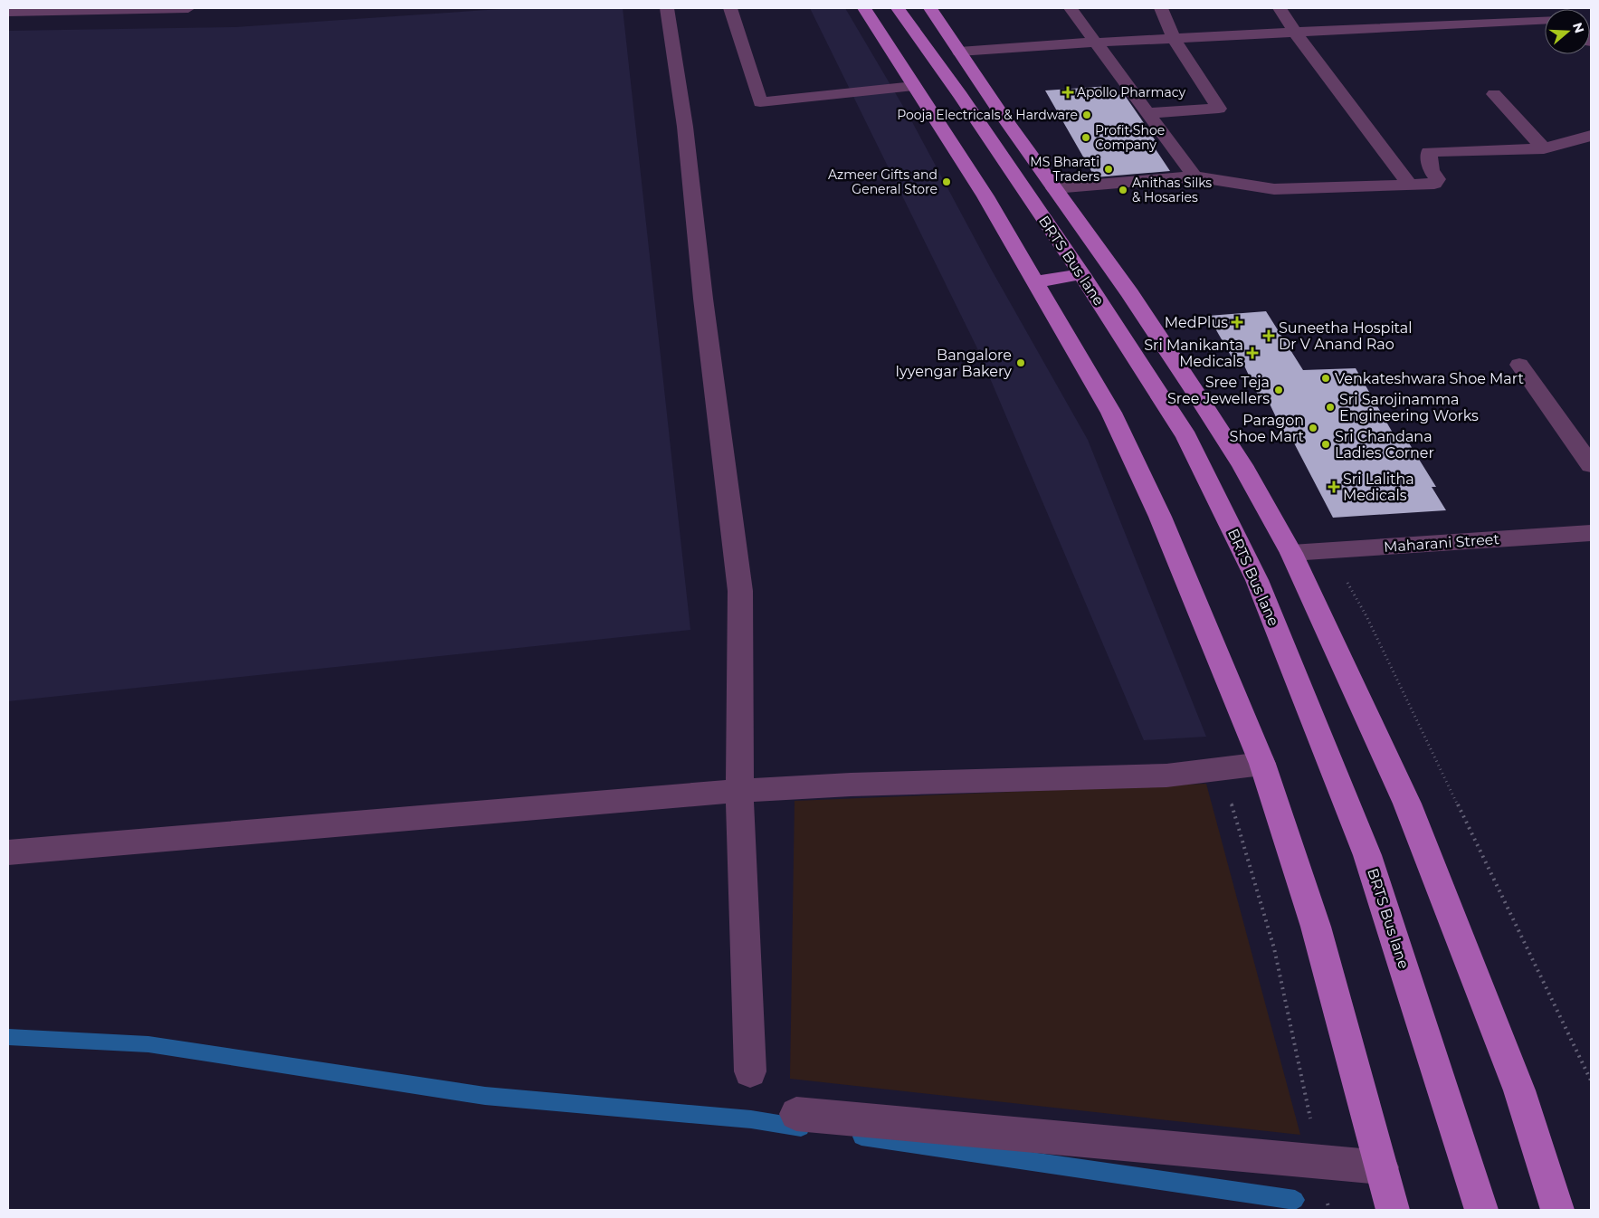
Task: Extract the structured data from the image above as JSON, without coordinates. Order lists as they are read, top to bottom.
{
  "streets": {
    "main road": ["BRTS Bus lane"],
    "street": ["Maharani Street"]
  },
  "places": {
    "health": [
      "Apollo Pharmacy",
      "MedPlus",
      "Suneetha Hospital Dr V Anand Rao",
      "Sri Manikanta Medicals",
      "Sri Lalitha Medicals"
    ],
    "other": [
      "Pooja Electricals & Hardware",
      "Profit Shoe Company",
      "MS Bharati Traders",
      "Azmeer Gifts and General Store",
      "Anithas Silks & Hosaries",
      "Bangalore Iyyengar Bakery",
      "Venkateshwara Shoe Mart",
      "Sree Teja Sree Jewellers",
      "Sri Sarojinamma Engineering Works",
      "Paragon Shoe Mart",
      "Sri Chandana Ladies Corner"
    ]
  },
  "north": "right"
}
